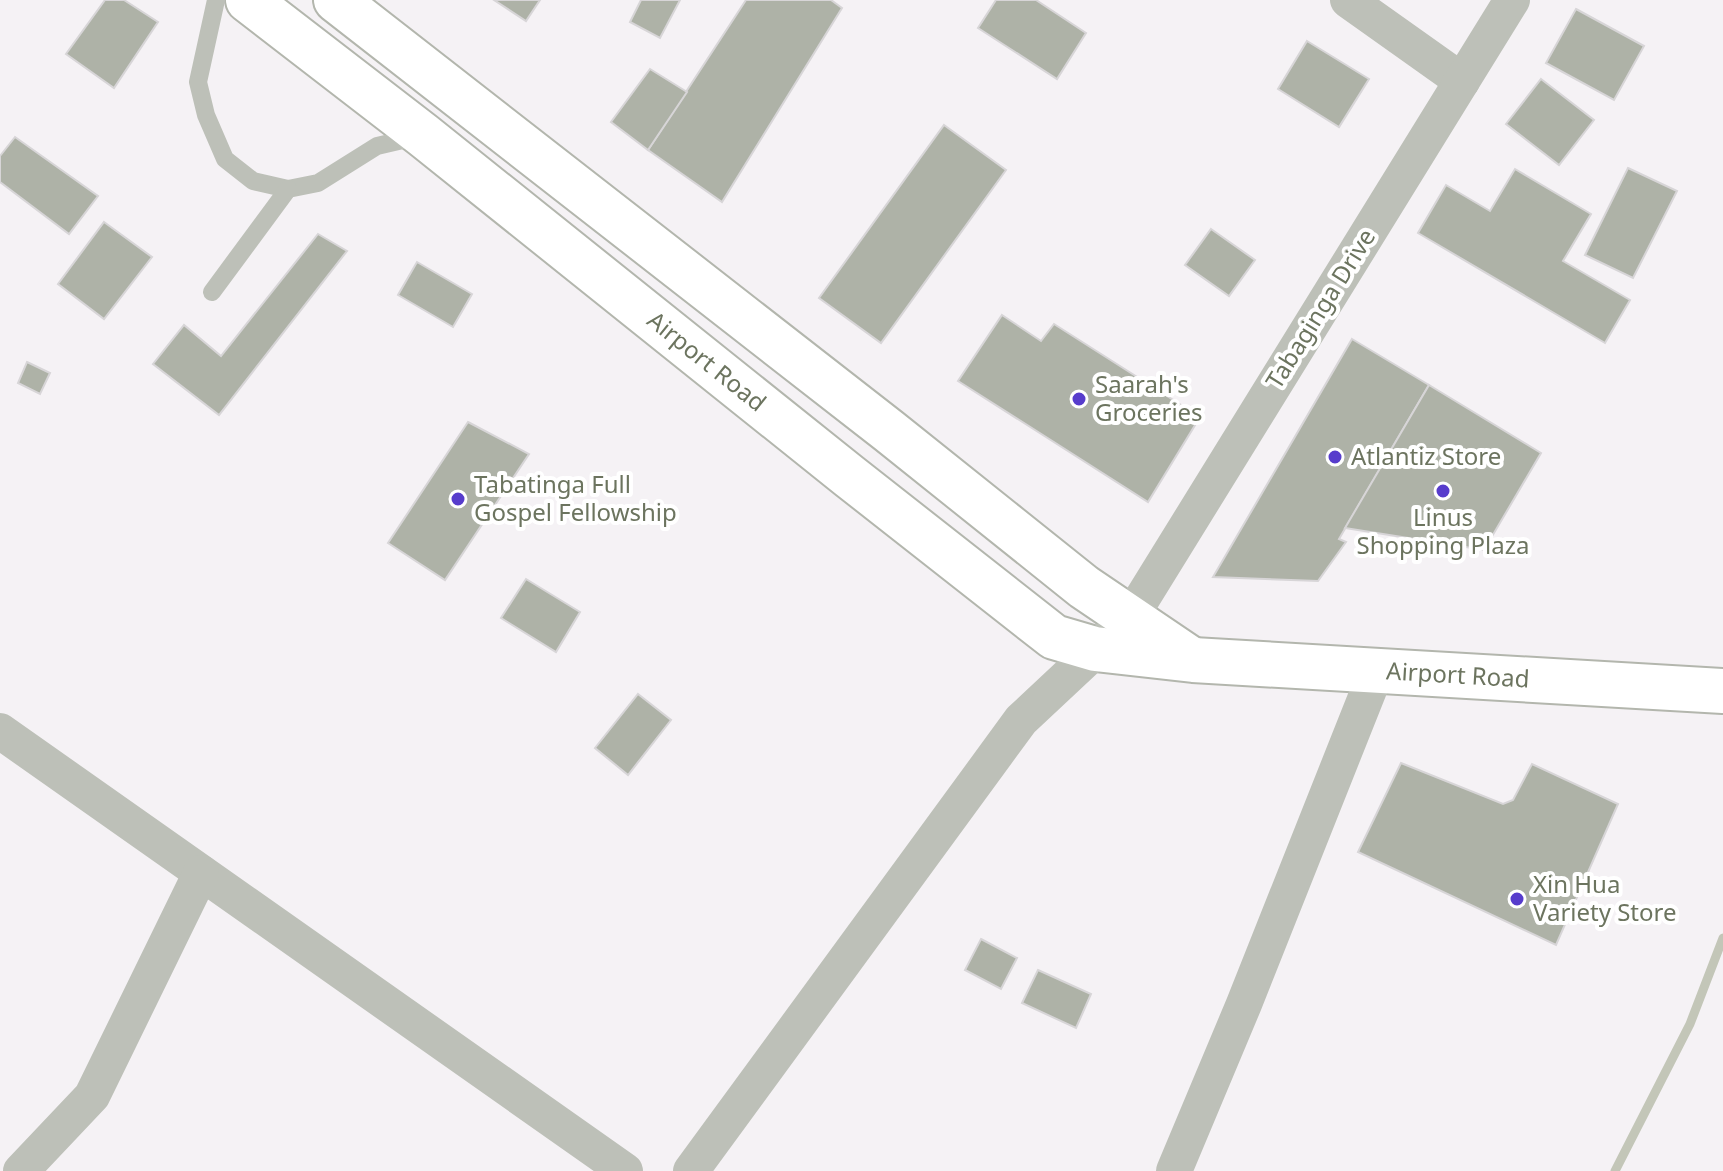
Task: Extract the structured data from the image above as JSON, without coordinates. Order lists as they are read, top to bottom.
{
  "streets": {
    "street": ["Tabaginga Drive", "Airport Road"]
  },
  "crossings": [
    ["Tabaginga Drive", "Airport Road"]
  ],
  "places": [
    "Saarah's Groceries",
    "Atlantiz Store",
    "Linus Shopping Plaza",
    "Tabatinga Full Gospel Fellowship",
    "Xin Hua Variety Store"
  ]
}
